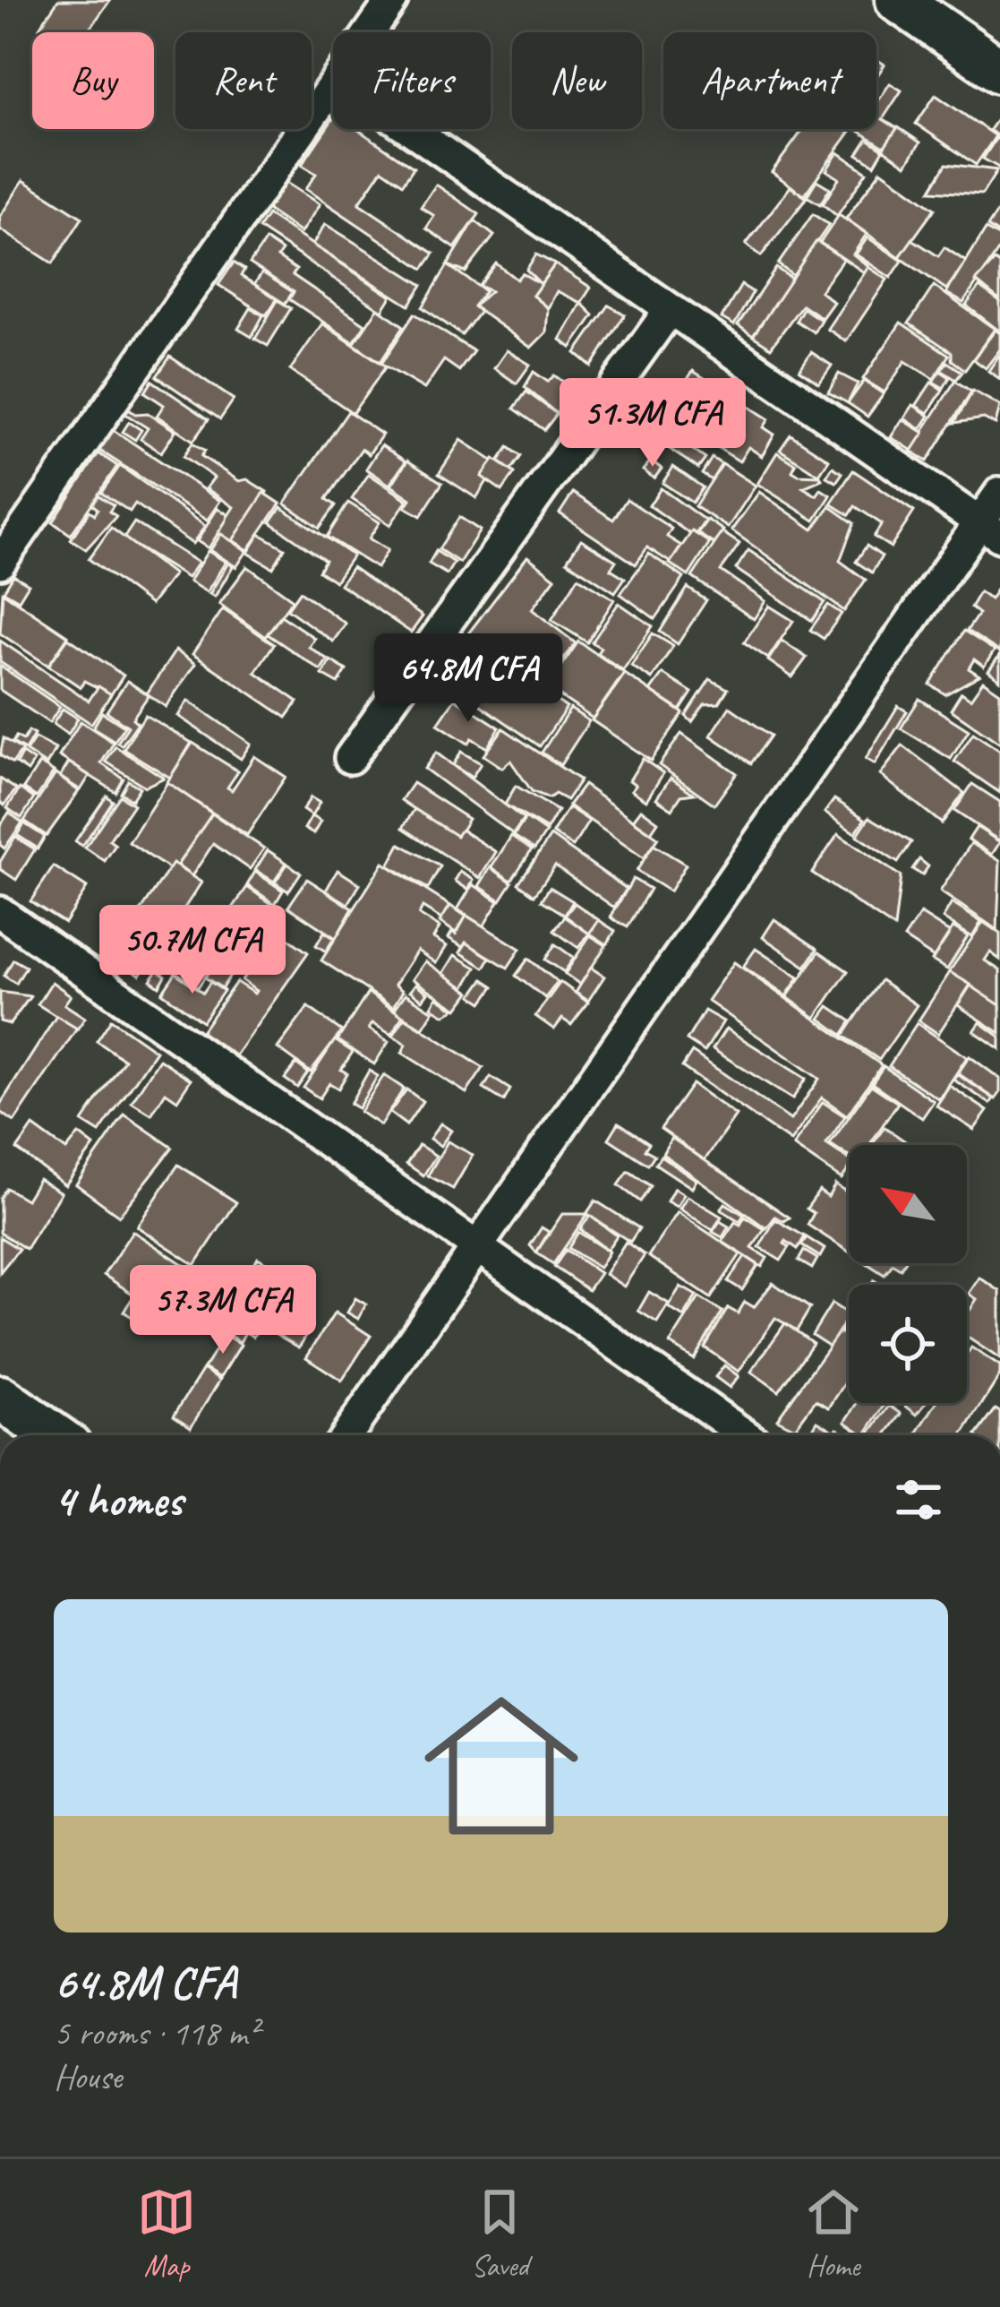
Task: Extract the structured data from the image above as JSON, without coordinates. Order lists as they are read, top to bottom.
{
  "north": "top left",
  "page": {
    "chip": [
      "Buy",
      "Rent",
      "Filters",
      "New",
      "Apartment"
    ],
    "price": [
      "51.3M CFA",
      "64.8M CFA",
      "50.7M CFA",
      "57.3M CFA"
    ],
    "heading": "4 homes",
    "list": [
      {
        "name": "64.8M CFA",
        "note": "5 rooms · 118 m² · House"
      }
    ],
    "tabs": ["Map", "Saved", "Home"]
  }
}
